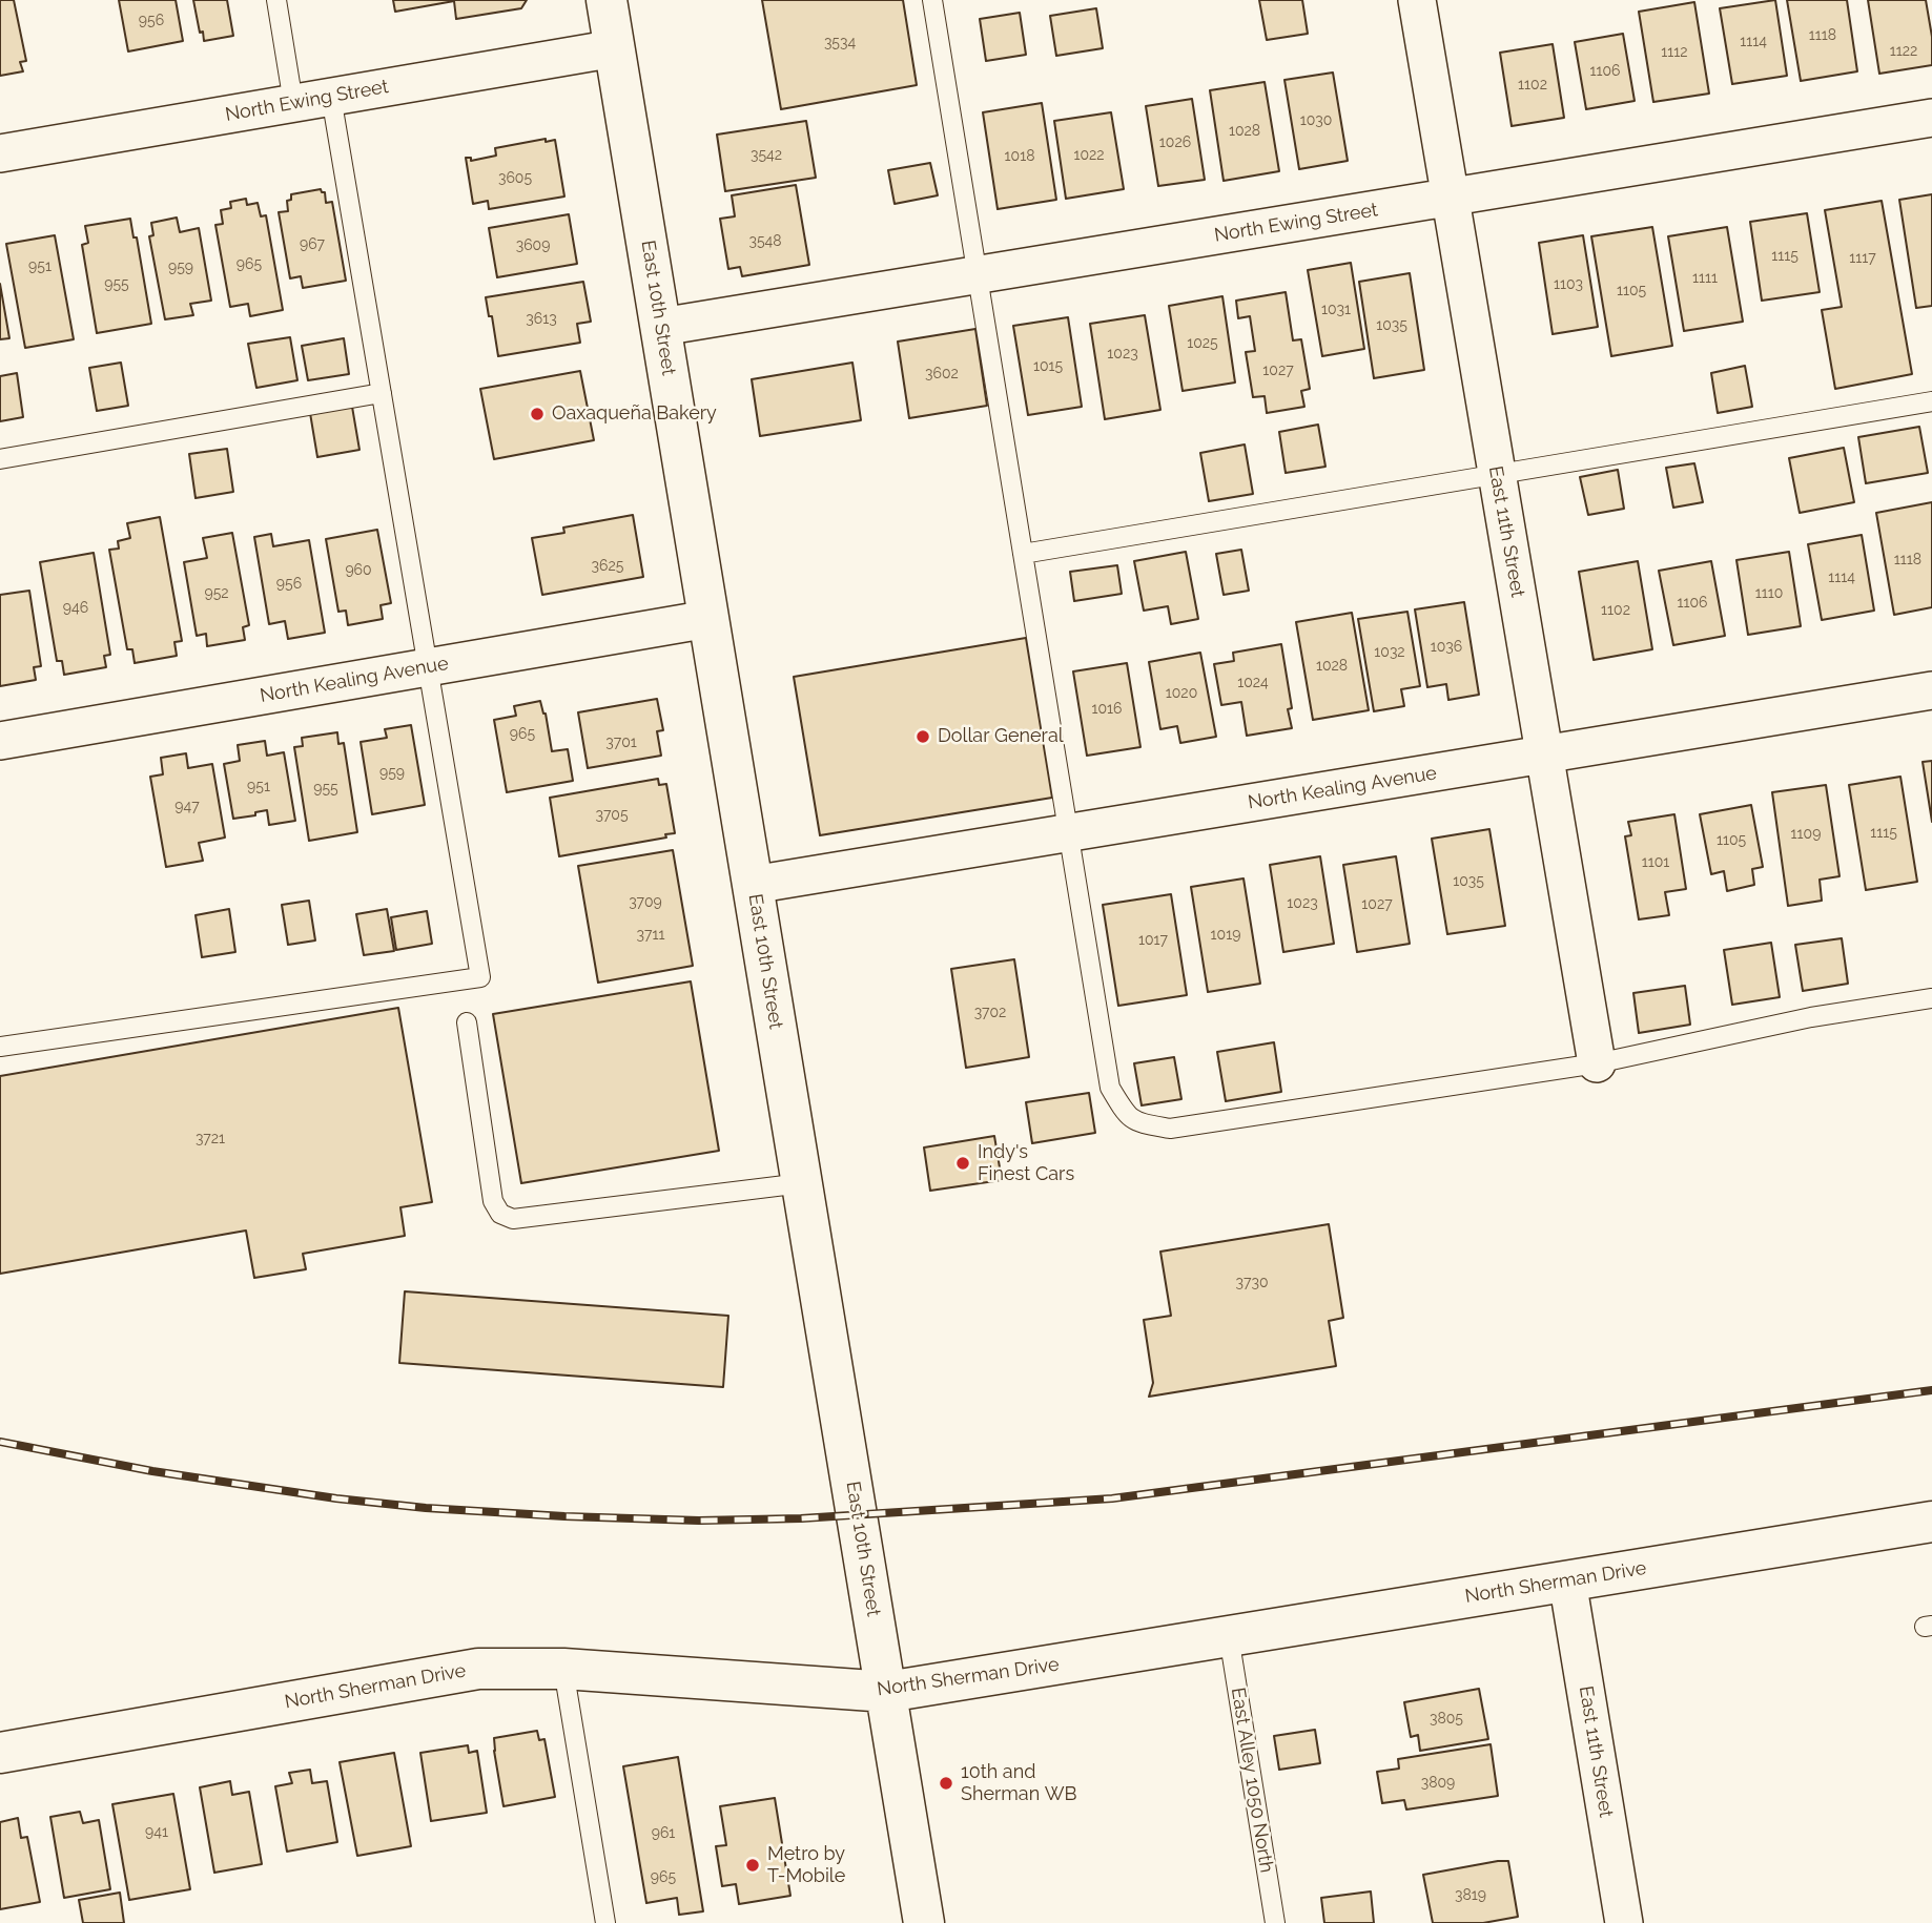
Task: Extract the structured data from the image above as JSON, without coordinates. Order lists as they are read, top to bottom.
{
  "streets": {
    "main road": ["East 10th Street", "North Sherman Drive"],
    "street": ["North Ewing Street", "East 11th Street", "North Kealing Avenue"],
    "lane": ["East Alley 1050 North"]
  },
  "crossings": [
    ["North Ewing Street", "East 10th Street"],
    ["North Ewing Street", "East 11th Street"],
    ["East 10th Street", "North Kealing Avenue"],
    ["East 10th Street", "North Sherman Drive"],
    ["East 11th Street", "North Kealing Avenue"],
    ["East 11th Street", "North Sherman Drive"],
    ["North Sherman Drive", "East Alley 1050 North"]
  ],
  "places": [
    "Oaxaqueña Bakery",
    "Dollar General",
    "Indy's Finest Cars",
    "10th and Sherman WB",
    "Metro by T-Mobile"
  ],
  "house_numbers": [
    "956",
    "1118",
    "1114",
    "3534",
    "1122",
    "1112",
    "1106",
    "1102",
    "1030",
    "1028",
    "1026",
    "3542",
    "1022",
    "1018",
    "3605",
    "3548",
    "967",
    "3609",
    "1115",
    "1117",
    "965",
    "951",
    "959",
    "1111",
    "955",
    "1103",
    "1105",
    "1031",
    "3613",
    "1035",
    "1025",
    "1023",
    "1015",
    "1027",
    "3602",
    "1118",
    "3625",
    "960",
    "1114",
    "956",
    "952",
    "1110",
    "1106",
    "946",
    "1102",
    "1036",
    "1032",
    "1028",
    "1024",
    "1020",
    "1016",
    "965",
    "3701",
    "959",
    "951",
    "955",
    "947",
    "3705",
    "1115",
    "1109",
    "1105",
    "1101",
    "1035",
    "3709",
    "1023",
    "1027",
    "3711",
    "1019",
    "1017",
    "3702",
    "3721",
    "3730",
    "3805",
    "3809",
    "941",
    "961",
    "965",
    "3819"
  ]
}
